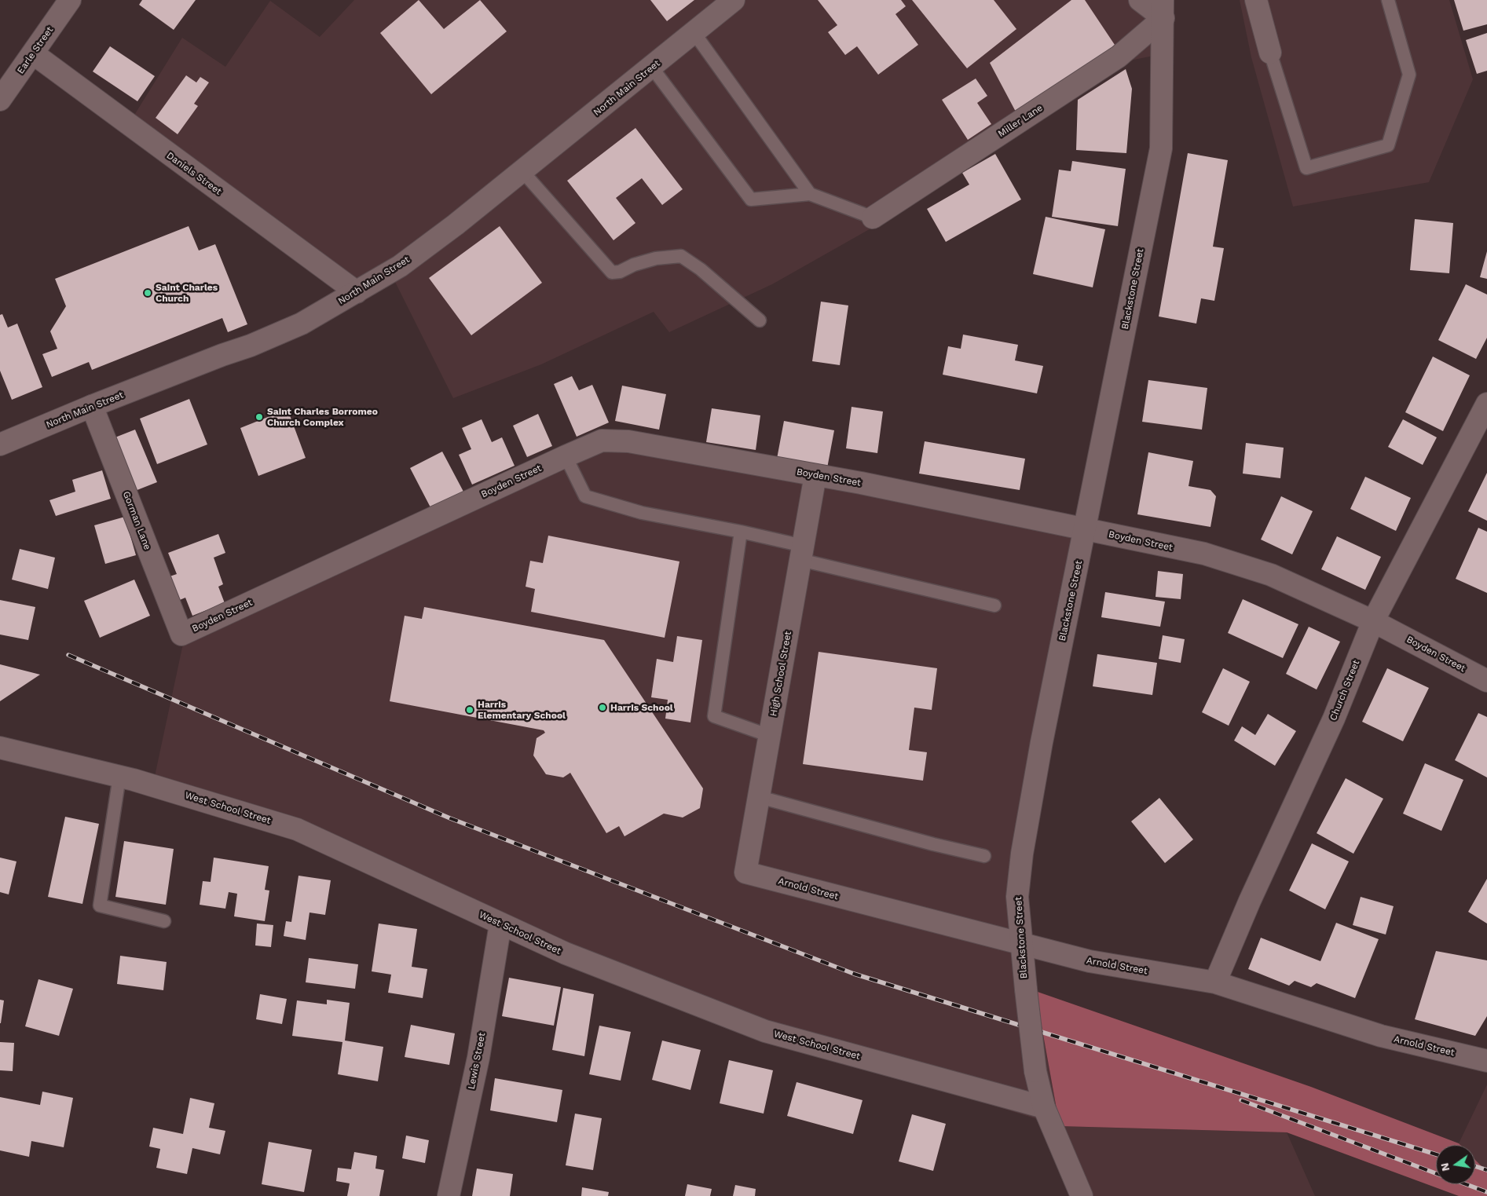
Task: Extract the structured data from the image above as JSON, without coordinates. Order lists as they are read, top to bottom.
{
  "streets": {
    "street": [
      "Earle Street",
      "North Main Street",
      "Miller Lane",
      "Daniels Street",
      "Blackstone Street",
      "Boyden Street",
      "Gorman Lane",
      "High School Street",
      "Church Street",
      "West School Street",
      "Arnold Street",
      "Lewis Street"
    ]
  },
  "crossings": [
    ["Earle Street", "Daniels Street"],
    ["North Main Street", "Daniels Street"],
    ["North Main Street", "Gorman Lane"],
    ["Miller Lane", "Blackstone Street"],
    ["Blackstone Street", "Boyden Street"],
    ["Blackstone Street", "West School Street"],
    ["Blackstone Street", "Arnold Street"],
    ["Boyden Street", "Gorman Lane"],
    ["Boyden Street", "High School Street"],
    ["Boyden Street", "Church Street"],
    ["High School Street", "Arnold Street"],
    ["Church Street", "Arnold Street"],
    ["West School Street", "Lewis Street"]
  ],
  "places": [
    "Saint Charles Church",
    "Saint Charles Borromeo Church Complex",
    "Harris School",
    "Harris Elementary School"
  ],
  "north": "left"
}
